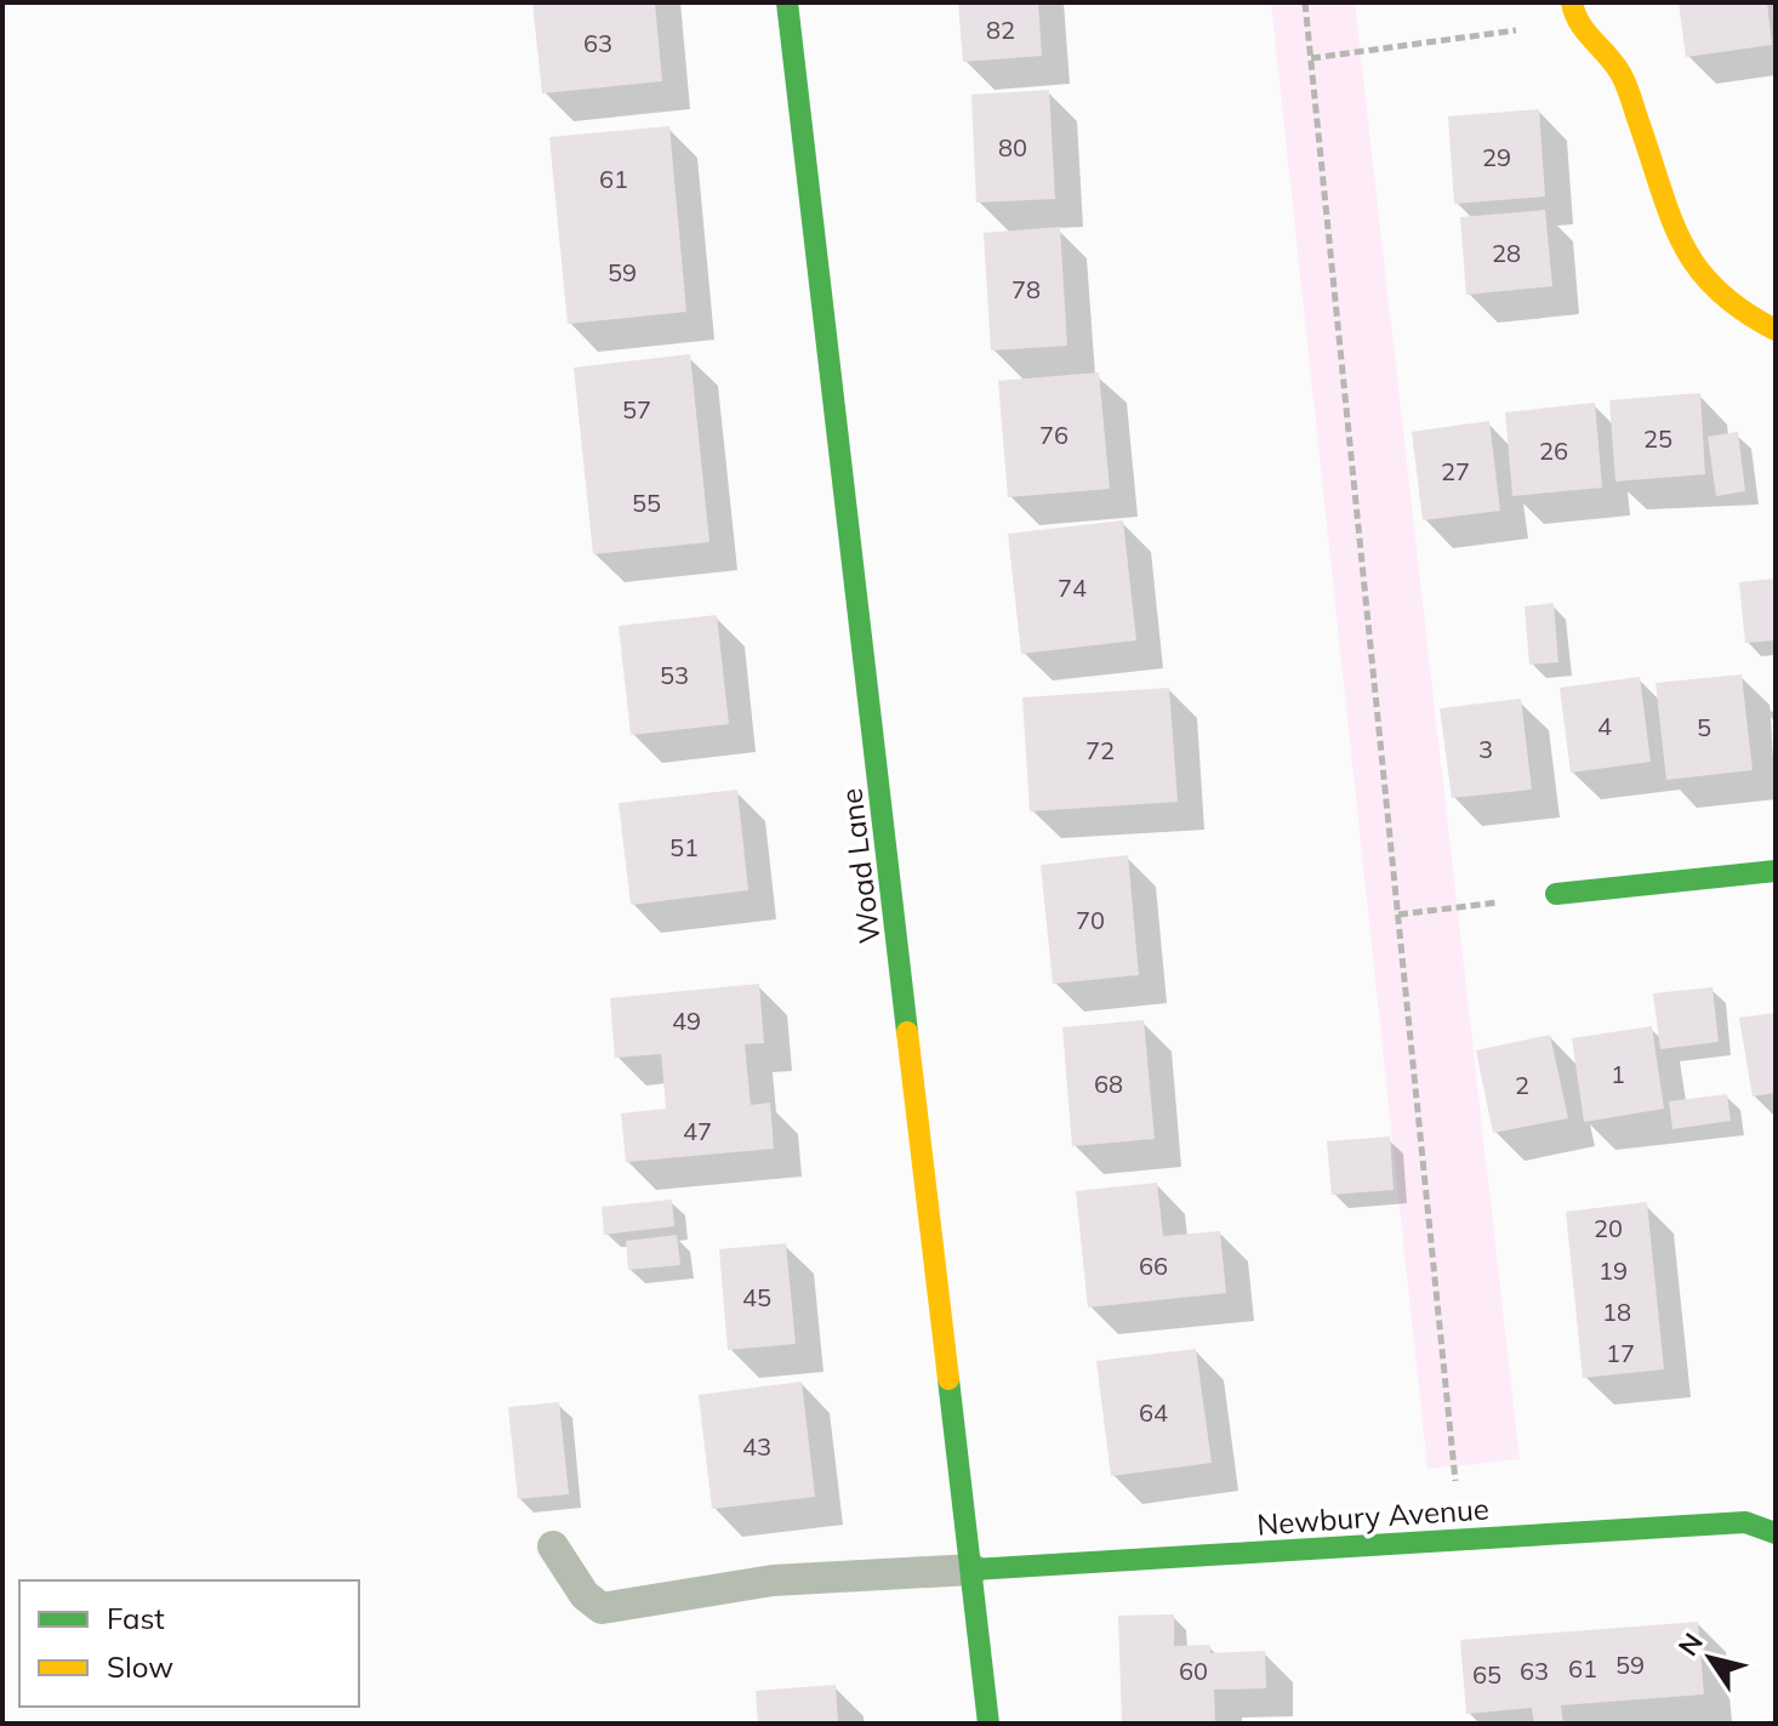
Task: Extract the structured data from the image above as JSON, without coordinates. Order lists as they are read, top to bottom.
{
  "streets": {
    "street": ["Woad Lane", "Newbury Avenue"]
  },
  "crossings": [
    ["Woad Lane", "Newbury Avenue"]
  ],
  "house_numbers": [
    "82",
    "63",
    "80",
    "29",
    "61",
    "28",
    "59",
    "78",
    "57",
    "76",
    "25",
    "26",
    "27",
    "55",
    "74",
    "53",
    "4",
    "5",
    "3",
    "72",
    "51",
    "70",
    "49",
    "1",
    "68",
    "2",
    "47",
    "20",
    "66",
    "19",
    "45",
    "18",
    "17",
    "64",
    "43",
    "59",
    "61",
    "60",
    "63",
    "65"
  ],
  "legend": ["Fast", "Slow"],
  "north": "top left"
}
